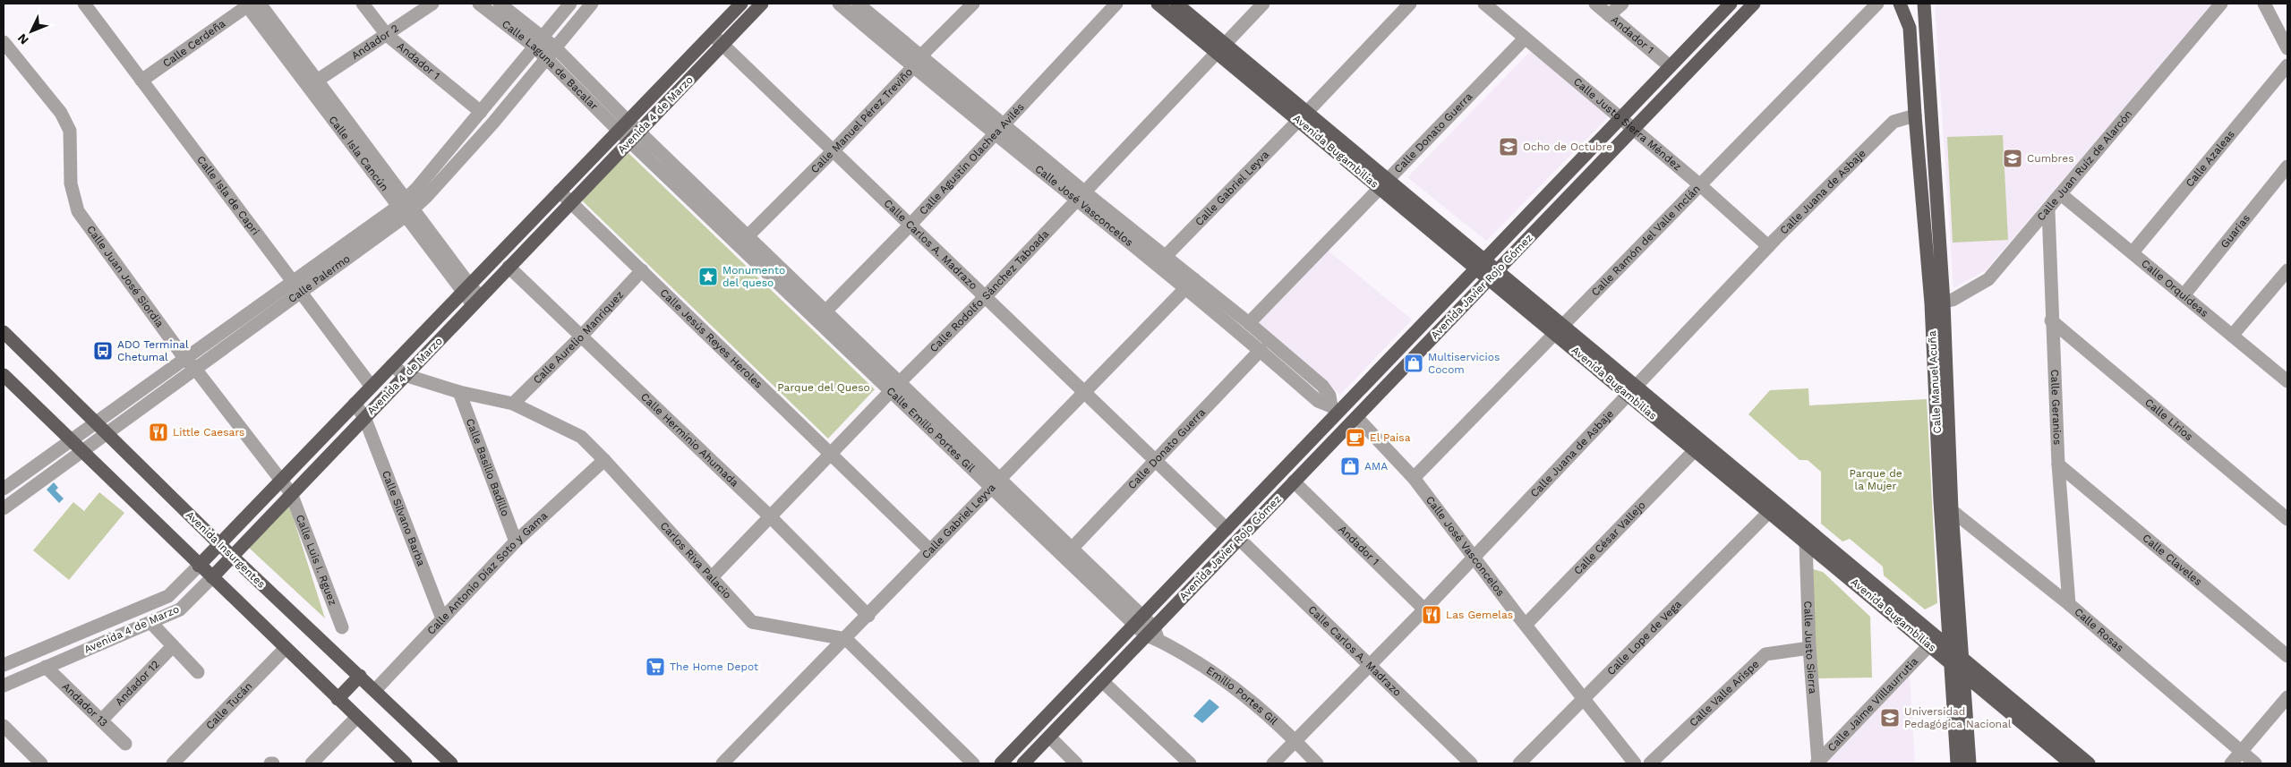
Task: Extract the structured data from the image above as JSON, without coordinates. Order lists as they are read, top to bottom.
{
  "streets": {
    "main road": [
      "Avenida 4 de Marzo",
      "Avenida Bugambilias",
      "Avenida Javier Rojo Gómez",
      "Calle Manuel Acuña",
      "Avenida Insurgentes"
    ],
    "street": [
      "Andador 1",
      "Calle Cerdeña",
      "Andador 2",
      "Calle Laguna de Bacalar",
      "Calle Manuel Pérez Treviño",
      "Calle Justo Sierra Méndez",
      "Calle Donato Guerra",
      "Calle Isla Cancún",
      "Calle Agustín Olachea Avilés",
      "Calle Azaleas",
      "Calle Juan Ruíz de Alarcón",
      "Calle Gabriel Leyva",
      "Calle Juana de Asbaje",
      "Calle Isla de Capri",
      "Calle José Vasconcelos",
      "Guarias",
      "Calle Ramón del Valle Inclán",
      "Calle Carlos A. Madrazo",
      "Calle Juan José Siordia",
      "Calle Palermo",
      "Calle Orquídeas",
      "Calle Rodolfo Sánchez Taboada",
      "Calle Aurelio Manriquez",
      "Calle Jesús Reyes Heroles",
      "Calle Geranios",
      "Calle Lirios",
      "Calle Emilio Portes Gil",
      "Calle Herminio Ahumada",
      "Calle Basilio Badillo",
      "Calle Silvano Barba",
      "Calle César Vallejo",
      "Calle Luis I. Rguez",
      "Carlos Riva Palacio",
      "Calle Claveles",
      "Calle Antonio Díaz Soto y Gama",
      "Calle Rosas",
      "Calle Lope de Vega",
      "Calle Justo Sierra",
      "Andador 12",
      "Calle Valle Arispe",
      "Emilio Portes Gil",
      "Calle Jaime Viillaurrutia",
      "Andador 13",
      "Calle Tucán"
    ]
  },
  "crossings": [
    ["Andador 1", "Andador 2"],
    ["Andador 1", "Calle Juana de Asbaje"],
    ["Andador 1", "Calle Palermo"],
    ["Andador 1", "Avenida Javier Rojo Gómez"],
    ["Calle Cerdeña", "Calle Isla Cancún"],
    ["Calle Cerdeña", "Calle Isla de Capri"],
    ["Andador 2", "Calle Isla Cancún"],
    ["Calle Laguna de Bacalar", "Avenida 4 de Marzo"],
    ["Calle Laguna de Bacalar", "Calle Palermo"],
    ["Calle Laguna de Bacalar", "Calle Emilio Portes Gil"],
    ["Avenida 4 de Marzo", "Calle Isla Cancún"],
    ["Avenida 4 de Marzo", "Calle Isla de Capri"],
    ["Avenida 4 de Marzo", "Calle Carlos A. Madrazo"],
    ["Avenida 4 de Marzo", "Calle Juan José Siordia"],
    ["Avenida 4 de Marzo", "Calle Jesús Reyes Heroles"],
    ["Avenida 4 de Marzo", "Calle Emilio Portes Gil"],
    ["Avenida 4 de Marzo", "Calle Herminio Ahumada"],
    ["Avenida 4 de Marzo", "Calle Silvano Barba"],
    ["Avenida 4 de Marzo", "Avenida Insurgentes"],
    ["Avenida 4 de Marzo", "Calle Luis I. Rguez"],
    ["Avenida 4 de Marzo", "Carlos Riva Palacio"],
    ["Avenida 4 de Marzo", "Andador 13"],
    ["Calle Manuel Pérez Treviño", "Calle José Vasconcelos"],
    ["Calle Manuel Pérez Treviño", "Calle Carlos A. Madrazo"],
    ["Calle Manuel Pérez Treviño", "Calle Emilio Portes Gil"],
    ["Calle Justo Sierra Méndez", "Calle Donato Guerra"],
    ["Calle Justo Sierra Méndez", "Calle Juana de Asbaje"],
    ["Calle Justo Sierra Méndez", "Calle Ramón del Valle Inclán"],
    ["Calle Justo Sierra Méndez", "Avenida Javier Rojo Gómez"],
    ["Calle Donato Guerra", "Avenida Bugambilias"],
    ["Calle Donato Guerra", "Calle José Vasconcelos"],
    ["Calle Donato Guerra", "Calle Carlos A. Madrazo"],
    ["Calle Donato Guerra", "Calle Emilio Portes Gil"],
    ["Avenida Bugambilias", "Calle Gabriel Leyva"],
    ["Avenida Bugambilias", "Calle Juana de Asbaje"],
    ["Avenida Bugambilias", "Calle Ramón del Valle Inclán"],
    ["Avenida Bugambilias", "Avenida Javier Rojo Gómez"],
    ["Avenida Bugambilias", "Calle Rodolfo Sánchez Taboada"],
    ["Avenida Bugambilias", "Calle Manuel Acuña"],
    ["Avenida Bugambilias", "Calle César Vallejo"],
    ["Avenida Bugambilias", "Calle Lope de Vega"],
    ["Avenida Bugambilias", "Calle Justo Sierra"],
    ["Avenida Bugambilias", "Calle Jaime Viillaurrutia"],
    ["Calle Isla Cancún", "Calle Palermo"],
    ["Calle Agustín Olachea Avilés", "Calle José Vasconcelos"],
    ["Calle Agustín Olachea Avilés", "Calle Carlos A. Madrazo"],
    ["Calle Agustín Olachea Avilés", "Calle Emilio Portes Gil"],
    ["Calle Azaleas", "Calle Orquídeas"],
    ["Calle Juan Ruíz de Alarcón", "Calle Orquídeas"],
    ["Calle Juan Ruíz de Alarcón", "Calle Manuel Acuña"],
    ["Calle Juan Ruíz de Alarcón", "Calle Geranios"],
    ["Calle Gabriel Leyva", "Calle José Vasconcelos"],
    ["Calle Gabriel Leyva", "Calle Carlos A. Madrazo"],
    ["Calle Gabriel Leyva", "Calle Jesús Reyes Heroles"],
    ["Calle Gabriel Leyva", "Calle Emilio Portes Gil"],
    ["Calle Gabriel Leyva", "Calle Herminio Ahumada"],
    ["Calle Gabriel Leyva", "Carlos Riva Palacio"],
    ["Calle Juana de Asbaje", "Calle José Vasconcelos"],
    ["Calle Juana de Asbaje", "Calle Carlos A. Madrazo"],
    ["Calle Juana de Asbaje", "Calle Manuel Acuña"],
    ["Calle Juana de Asbaje", "Emilio Portes Gil"],
    ["Calle Isla de Capri", "Calle Palermo"],
    ["Calle José Vasconcelos", "Calle Ramón del Valle Inclán"],
    ["Calle José Vasconcelos", "Avenida Javier Rojo Gómez"],
    ["Calle José Vasconcelos", "Calle Rodolfo Sánchez Taboada"],
    ["Calle José Vasconcelos", "Calle César Vallejo"],
    ["Calle José Vasconcelos", "Calle Lope de Vega"],
    ["Guarias", "Calle Orquídeas"],
    ["Calle Carlos A. Madrazo", "Avenida Javier Rojo Gómez"],
    ["Calle Carlos A. Madrazo", "Calle Rodolfo Sánchez Taboada"],
    ["Calle Juan José Siordia", "Calle Palermo"],
    ["Calle Juan José Siordia", "Calle Luis I. Rguez"],
    ["Calle Palermo", "Avenida Insurgentes"],
    ["Avenida Javier Rojo Gómez", "Calle Emilio Portes Gil"],
    ["Avenida Javier Rojo Gómez", "Emilio Portes Gil"],
    ["Calle Rodolfo Sánchez Taboada", "Calle Jesús Reyes Heroles"],
    ["Calle Rodolfo Sánchez Taboada", "Calle Emilio Portes Gil"],
    ["Calle Rodolfo Sánchez Taboada", "Calle Herminio Ahumada"],
    ["Calle Rodolfo Sánchez Taboada", "Carlos Riva Palacio"],
    ["Calle Aurelio Manriquez", "Calle Jesús Reyes Heroles"],
    ["Calle Aurelio Manriquez", "Calle Herminio Ahumada"],
    ["Calle Aurelio Manriquez", "Carlos Riva Palacio"],
    ["Calle Manuel Acuña", "Calle Rosas"],
    ["Calle Geranios", "Calle Lirios"],
    ["Calle Geranios", "Calle Claveles"],
    ["Calle Geranios", "Calle Rosas"],
    ["Calle Emilio Portes Gil", "Emilio Portes Gil"],
    ["Calle Basilio Badillo", "Carlos Riva Palacio"],
    ["Calle Basilio Badillo", "Calle Antonio Díaz Soto y Gama"],
    ["Calle Silvano Barba", "Calle Antonio Díaz Soto y Gama"],
    ["Avenida Insurgentes", "Calle Antonio Díaz Soto y Gama"],
    ["Carlos Riva Palacio", "Calle Antonio Díaz Soto y Gama"],
    ["Calle Justo Sierra", "Calle Valle Arispe"],
    ["Calle Justo Sierra", "Calle Jaime Viillaurrutia"],
    ["Andador 12", "Andador 13"]
  ],
  "parks": ["Parque del Queso", "Parque de la Mujer"],
  "places": {
    "school or university": ["Ocho de Octubre", "Cumbres", "Universidad Pedagógica Nacional"],
    "place": ["Monumento del queso"],
    "bus stop": ["ADO Terminal Chetumal"],
    "shop": ["Multiservicios Cocom", "AMA"],
    "restaurant": ["Little Caesars", "Las Gemelas"],
    "cafe": ["El Paisa"],
    "supermarket": ["The Home Depot"]
  },
  "north": "bottom left"
}
